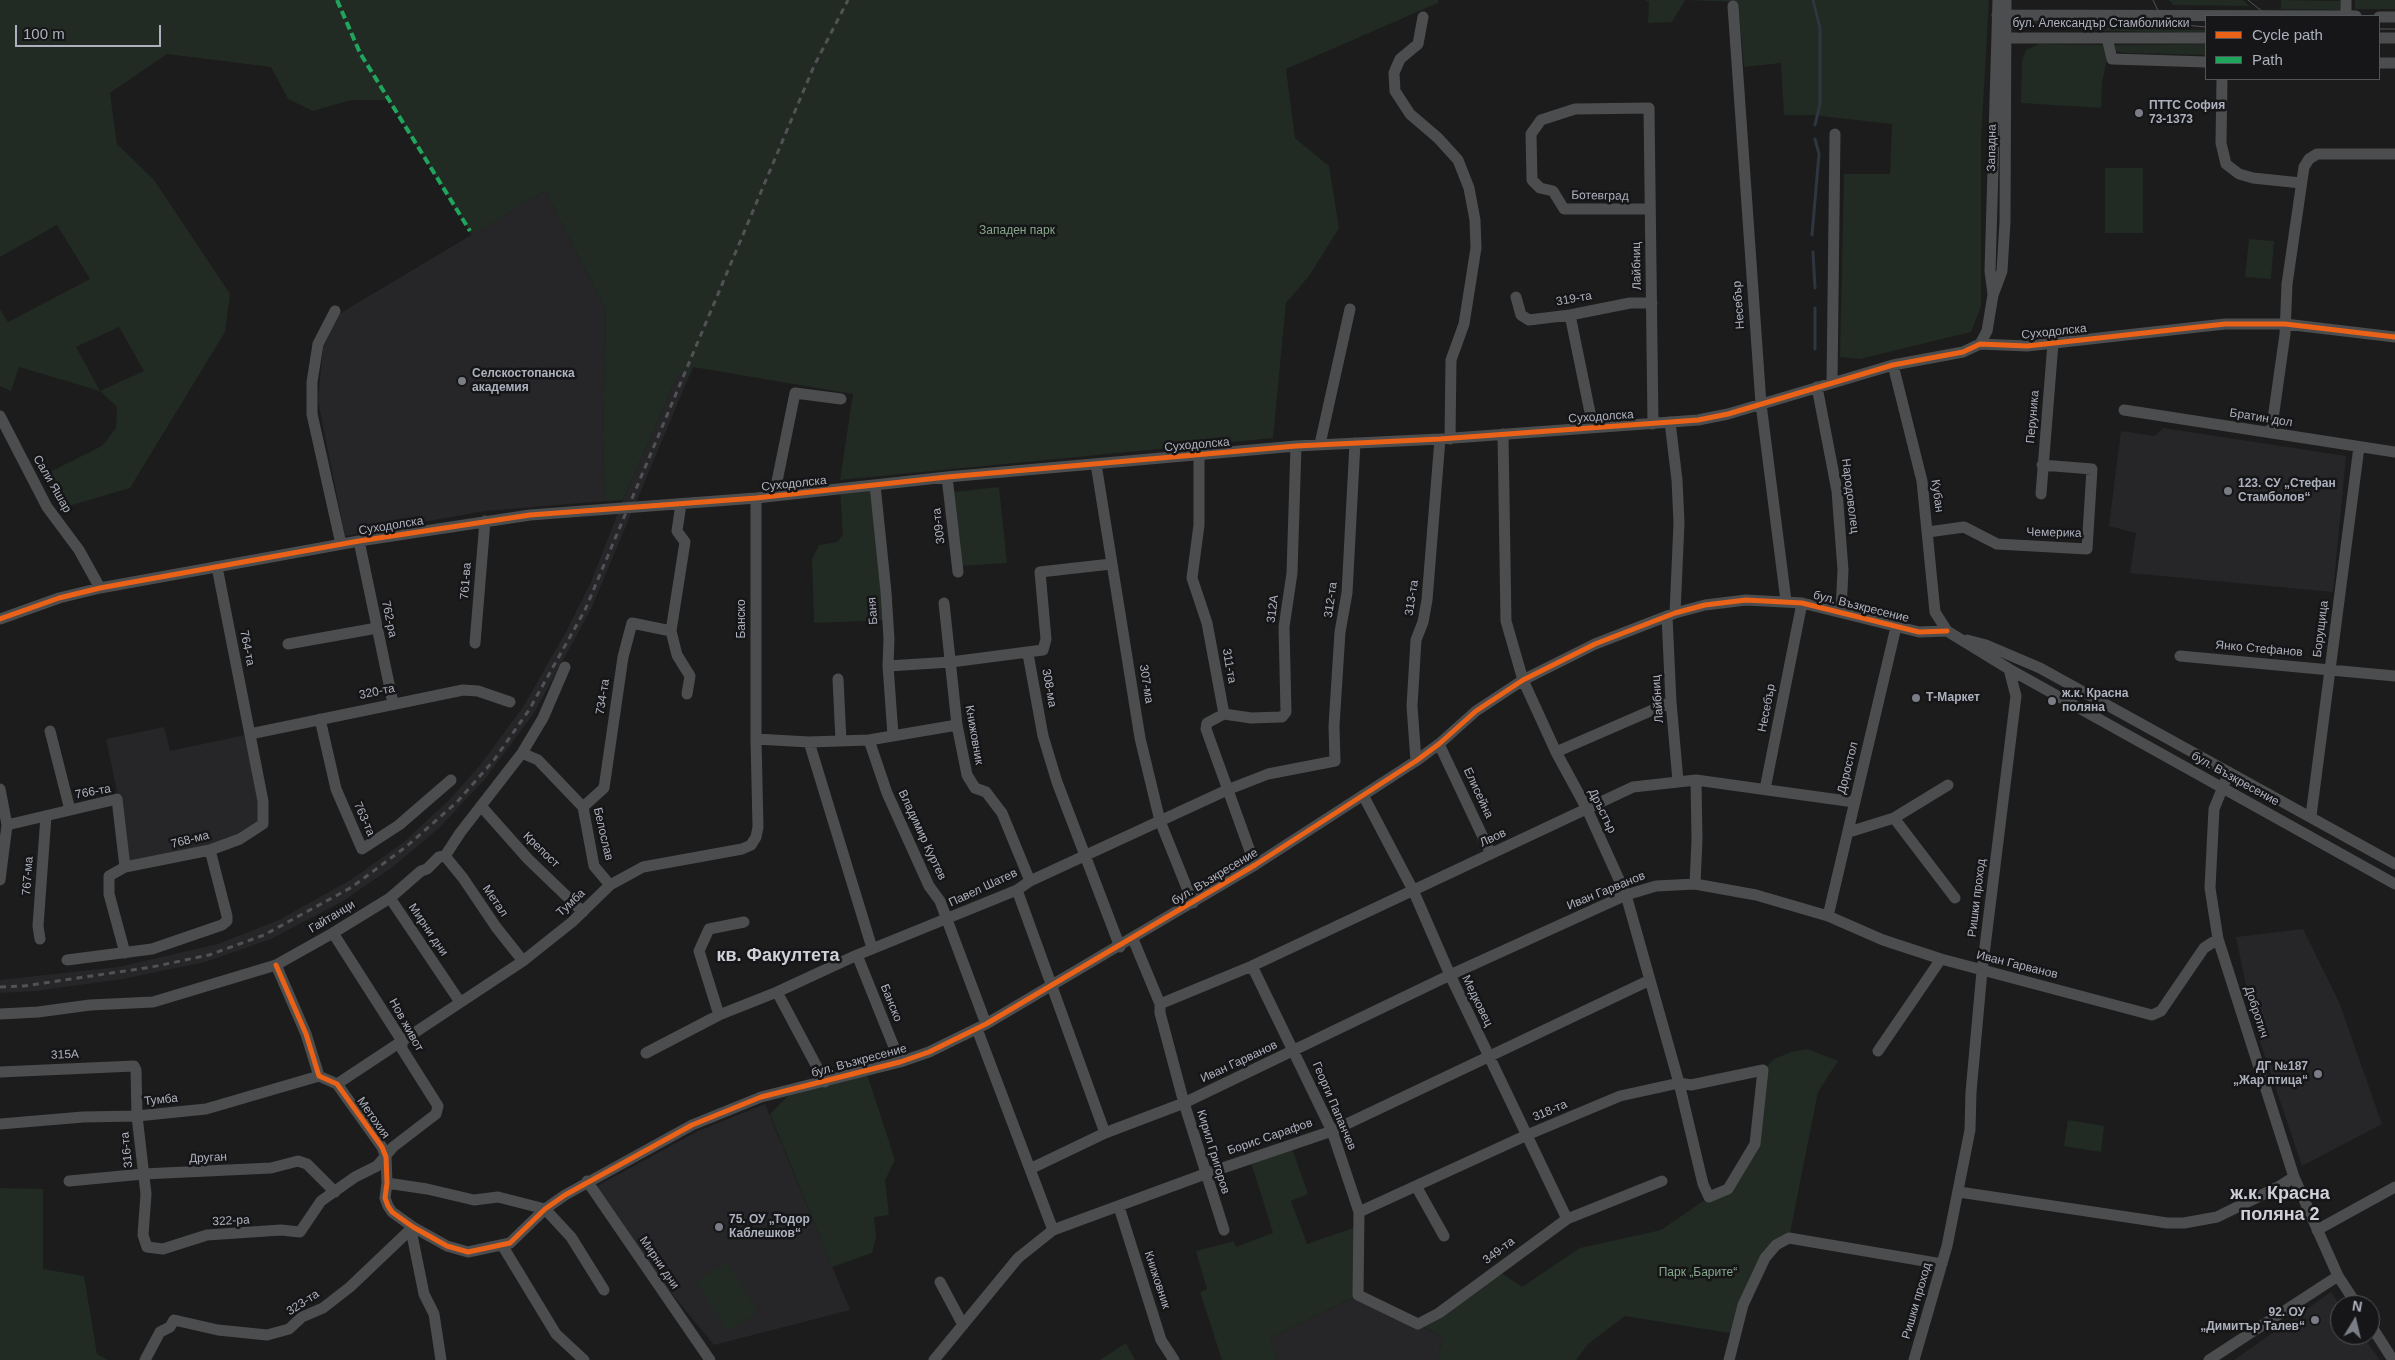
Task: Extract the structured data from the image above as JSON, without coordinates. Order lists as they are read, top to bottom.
{
  "streets": {
    "street": [
      "бул. Александър Стамболийски",
      "Западна",
      "Ботевград",
      "Лайбниц",
      "319-та",
      "Несебър",
      "Суходолска",
      "Перуника",
      "Братин дол",
      "Сали Яшар",
      "Народоволец",
      "Кубан",
      "309-та",
      "Чемерика",
      "761-ва",
      "313-та",
      "312-та",
      "бул. Възкресение",
      "312А",
      "Баня",
      "762-ра",
      "Банско",
      "Борущица",
      "764-та",
      "Янко Стефанов",
      "311-та",
      "307-ма",
      "308-ма",
      "320-та",
      "734-та",
      "Книжовник",
      "Доростол",
      "766-та",
      "Елисейна",
      "Дръстър",
      "763-та",
      "Белослав",
      "Владимир Куртев",
      "Лвов",
      "768-ма",
      "Крепост",
      "767-ма",
      "Павел Шатев",
      "Иван Гарванов",
      "Ришки проход",
      "Метал",
      "Тумба",
      "Гайтанци",
      "Мирни дни",
      "Медковец",
      "Добротич",
      "Нов живот",
      "315А",
      "Георги Папанчев",
      "318-та",
      "Метохия",
      "Борис Сарафов",
      "316-та",
      "Кирил Григоров",
      "Друган",
      "322-ра",
      "349-та",
      "323-та"
    ]
  },
  "crossings": [
    ["бул. Александър Стамболийски", "Западна"],
    ["Западна", "Суходолска"],
    ["Ботевград", "Лайбниц"],
    ["Лайбниц", "319-та"],
    ["Лайбниц", "Суходолска"],
    ["Лайбниц", "бул. Възкресение"],
    ["Лайбниц", "Лвов"],
    ["Несебър", "Суходолска"],
    ["Несебър", "бул. Възкресение"],
    ["Несебър", "Лвов"],
    ["Суходолска", "Перуника"],
    ["Суходолска", "Сали Яшар"],
    ["Суходолска", "Народоволец"],
    ["Суходолска", "Кубан"],
    ["Суходолска", "309-та"],
    ["Суходолска", "761-ва"],
    ["Суходолска", "313-та"],
    ["Суходолска", "312-та"],
    ["Суходолска", "312А"],
    ["Суходолска", "Баня"],
    ["Суходолска", "762-ра"],
    ["Суходолска", "Банско"],
    ["Суходолска", "764-та"],
    ["Суходолска", "311-та"],
    ["Суходолска", "307-ма"],
    ["Суходолска", "Дръстър"],
    ["Перуника", "Чемерика"],
    ["Братин дол", "Борущица"],
    ["Народоволец", "бул. Възкресение"],
    ["Кубан", "Чемерика"],
    ["Кубан", "бул. Възкресение"],
    ["313-та", "бул. Възкресение"],
    ["312-та", "Павел Шатев"],
    ["бул. Възкресение", "Банско"],
    ["бул. Възкресение", "Борущица"],
    ["бул. Възкресение", "307-ма"],
    ["бул. Възкресение", "Доростол"],
    ["бул. Възкресение", "Елисейна"],
    ["бул. Възкресение", "Дръстър"],
    ["бул. Възкресение", "Владимир Куртев"],
    ["бул. Възкресение", "Ришки проход"],
    ["бул. Възкресение", "Мирни дни"],
    ["бул. Възкресение", "Медковец"],
    ["бул. Възкресение", "Добротич"],
    ["бул. Възкресение", "Метохия"],
    ["бул. Възкресение", "Кирил Григоров"],
    ["312А", "311-та"],
    ["762-ра", "320-та"],
    ["Банско", "Павел Шатев"],
    ["Банско", "Тумба"],
    ["Борущица", "Янко Стефанов"],
    ["764-та", "320-та"],
    ["764-та", "768-ма"],
    ["307-ма", "308-ма"],
    ["307-ма", "Павел Шатев"],
    ["308-ма", "Павел Шатев"],
    ["320-та", "763-та"],
    ["320-та", "768-ма"],
    ["734-та", "Белослав"],
    ["Книжовник", "Павел Шатев"],
    ["Книжовник", "Борис Сарафов"],
    ["Доростол", "Лвов"],
    ["Доростол", "Иван Гарванов"],
    ["766-та", "768-ма"],
    ["766-та", "767-ма"],
    ["Елисейна", "Лвов"],
    ["Дръстър", "Лвов"],
    ["Дръстър", "Иван Гарванов"],
    ["Дръстър", "318-та"],
    ["Дръстър", "Борис Сарафов"],
    ["Белослав", "Тумба"],
    ["Белослав", "Гайтанци"],
    ["Владимир Куртев", "Павел Шатев"],
    ["Владимир Куртев", "Иван Гарванов"],
    ["Владимир Куртев", "Борис Сарафов"],
    ["Лвов", "Медковец"],
    ["Лвов", "Георги Папанчев"],
    ["Лвов", "Кирил Григоров"],
    ["Крепост", "Тумба"],
    ["Крепост", "Гайтанци"],
    ["Иван Гарванов", "Ришки проход"],
    ["Иван Гарванов", "Медковец"],
    ["Иван Гарванов", "Добротич"],
    ["Иван Гарванов", "Георги Папанчев"],
    ["Иван Гарванов", "Кирил Григоров"],
    ["Метал", "Тумба"],
    ["Метал", "Гайтанци"],
    ["Тумба", "Мирни дни"],
    ["Тумба", "Нов живот"],
    ["Тумба", "Метохия"],
    ["Тумба", "316-та"],
    ["Гайтанци", "Мирни дни"],
    ["Гайтанци", "Нов живот"],
    ["Медковец", "318-та"],
    ["Медковец", "Борис Сарафов"],
    ["Медковец", "349-та"],
    ["Нов живот", "Метохия"],
    ["315А", "316-та"],
    ["Георги Папанчев", "318-та"],
    ["Георги Папанчев", "Борис Сарафов"],
    ["Георги Папанчев", "349-та"],
    ["Метохия", "323-та"],
    ["Борис Сарафов", "Кирил Григоров"],
    ["316-та", "Друган"],
    ["316-та", "322-ра"],
    ["Друган", "322-ра"]
  ],
  "districts": ["кв. Факултета", "ж.к. Красна поляна 2"],
  "parks": ["Западен парк", "Парк „Барите“"],
  "places": [
    "ПТТС София 73-1373",
    "Селскостопанска академия",
    "123. СУ „Стефан Стамболов“",
    "Т-Маркет",
    "ж.к. Красна поляна",
    "ДГ №187 „Жар птица“",
    "75. ОУ „Тодор Каблешков“",
    "92. ОУ „Димитър Талев“"
  ],
  "legend": ["Cycle path", "Path"],
  "scale_bar": "100 m",
  "north": "top"
}
